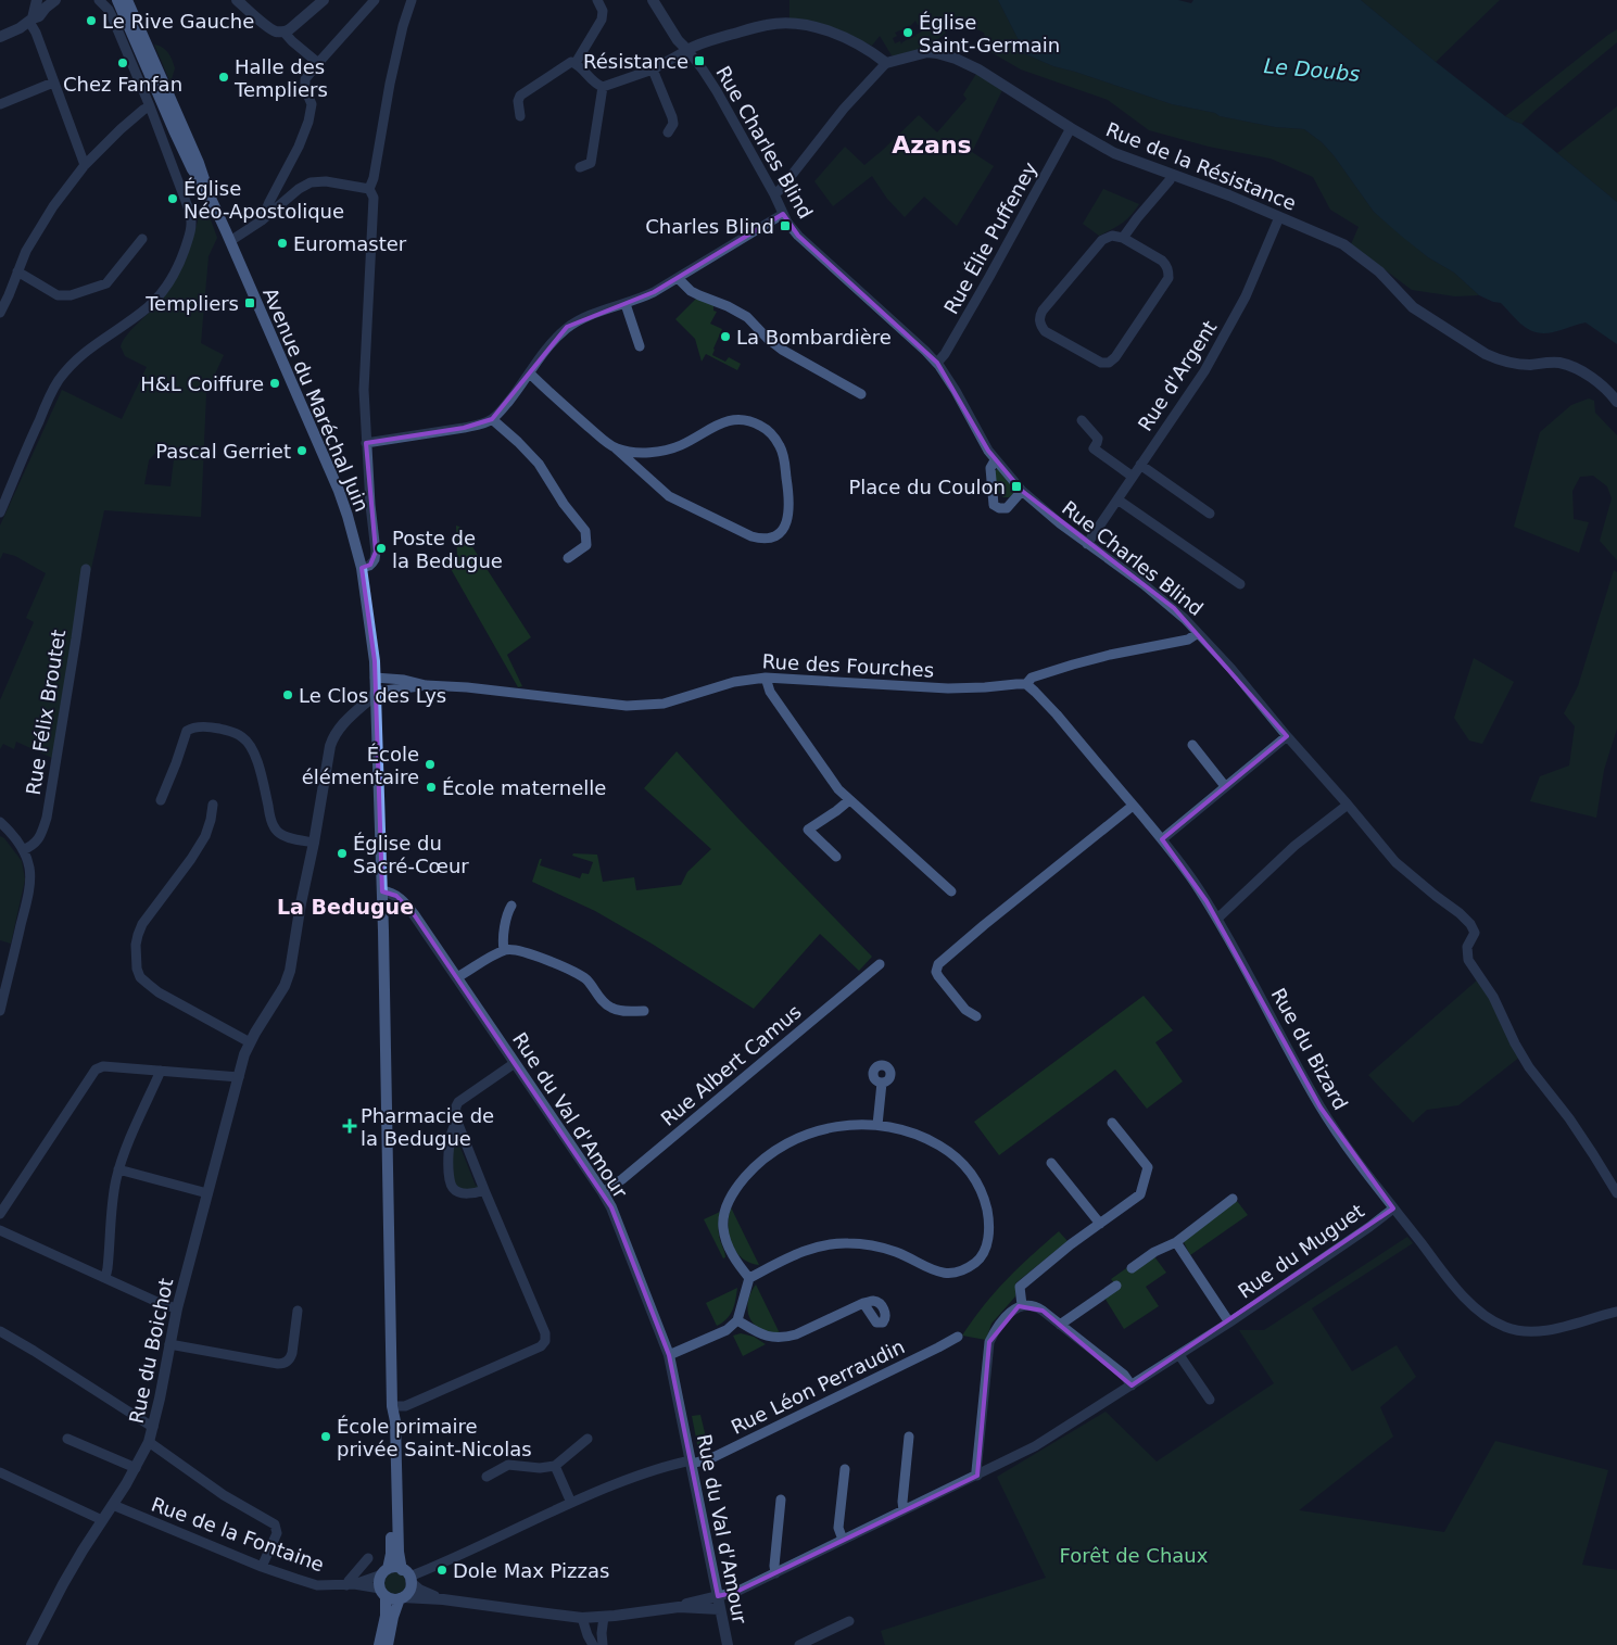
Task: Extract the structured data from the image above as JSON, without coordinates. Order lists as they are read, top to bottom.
{
  "streets": {
    "main road": ["Avenue du Maréchal Juin"],
    "street": [
      "Rue Charles Blind",
      "Rue de la Résistance",
      "Rue Élie Puffeney",
      "Rue d'Argent",
      "Rue des Fourches",
      "Rue Félix Broutet",
      "Rue du Bizard",
      "Rue Albert Camus",
      "Rue du Val d'Amour",
      "Rue du Muguet",
      "Rue du Boichot",
      "Rue Léon Perraudin",
      "Rue de la Fontaine"
    ]
  },
  "crossings": [
    ["Rue Charles Blind", "Rue Élie Puffeney"],
    ["Rue Charles Blind", "Rue d'Argent"],
    ["Rue Charles Blind", "Rue des Fourches"],
    ["Rue de la Résistance", "Rue Élie Puffeney"],
    ["Rue de la Résistance", "Rue d'Argent"],
    ["Avenue du Maréchal Juin", "Rue des Fourches"],
    ["Avenue du Maréchal Juin", "Rue du Val d'Amour"],
    ["Avenue du Maréchal Juin", "Rue du Boichot"],
    ["Avenue du Maréchal Juin", "Rue de la Fontaine"],
    ["Rue des Fourches", "Rue du Bizard"],
    ["Rue des Fourches", "Rue du Boichot"],
    ["Rue du Bizard", "Rue du Muguet"],
    ["Rue Albert Camus", "Rue du Val d'Amour"],
    ["Rue du Val d'Amour", "Rue du Muguet"],
    ["Rue du Val d'Amour", "Rue Léon Perraudin"],
    ["Rue du Boichot", "Rue de la Fontaine"]
  ],
  "districts": ["Azans", "La Bedugue"],
  "water": ["Le Doubs"],
  "parks": ["Forêt de Chaux"],
  "places": {
    "other": [
      "Le Rive Gauche",
      "Église Saint-Germain",
      "Chez Fanfan",
      "Halle des Templiers",
      "Église Néo-Apostolique",
      "Euromaster",
      "La Bombardière",
      "H&L Coiffure",
      "Pascal Gerriet",
      "Poste de la Bedugue",
      "Le Clos des Lys",
      "École élémentaire",
      "École maternelle",
      "Église du Sacré-Cœur",
      "École primaire privée Saint-Nicolas",
      "Dole Max Pizzas"
    ],
    "transit": [
      "Résistance",
      "Charles Blind",
      "Templiers",
      "Place du Coulon"
    ],
    "health": ["Pharmacie de la Bedugue"]
  }
}
